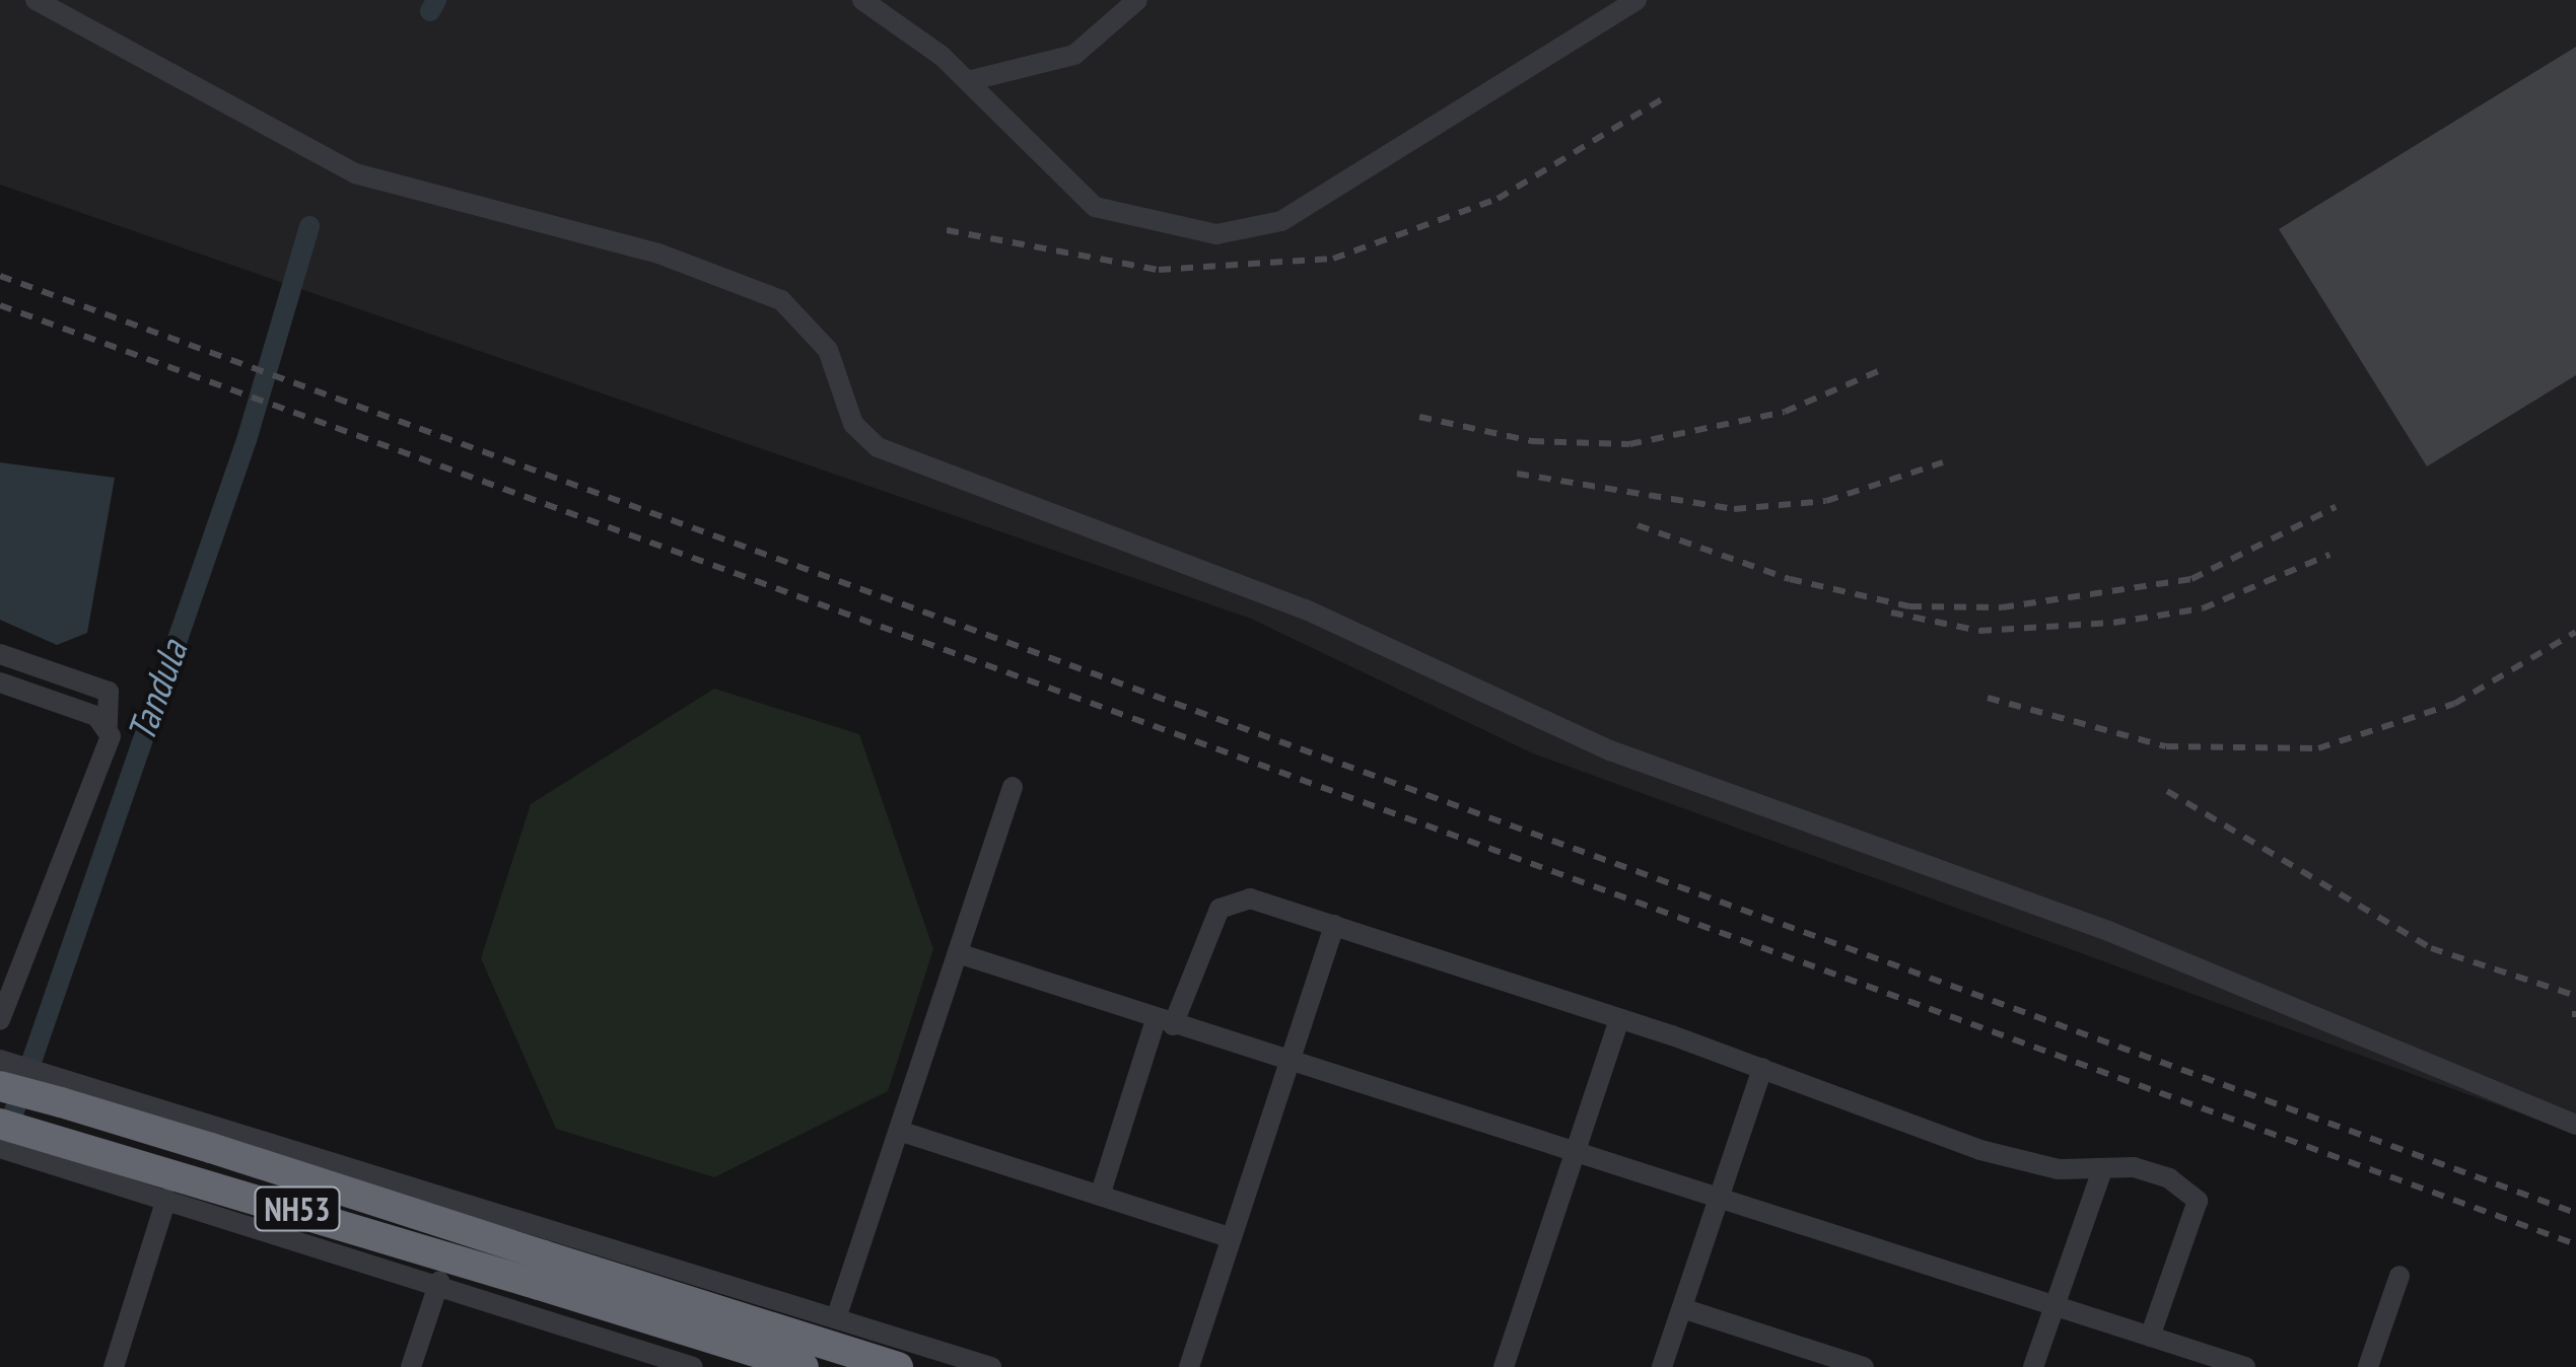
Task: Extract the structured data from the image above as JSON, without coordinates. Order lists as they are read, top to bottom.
{
  "streets": {
    "highway": ["NH53"]
  },
  "water": ["Tandula"]
}
